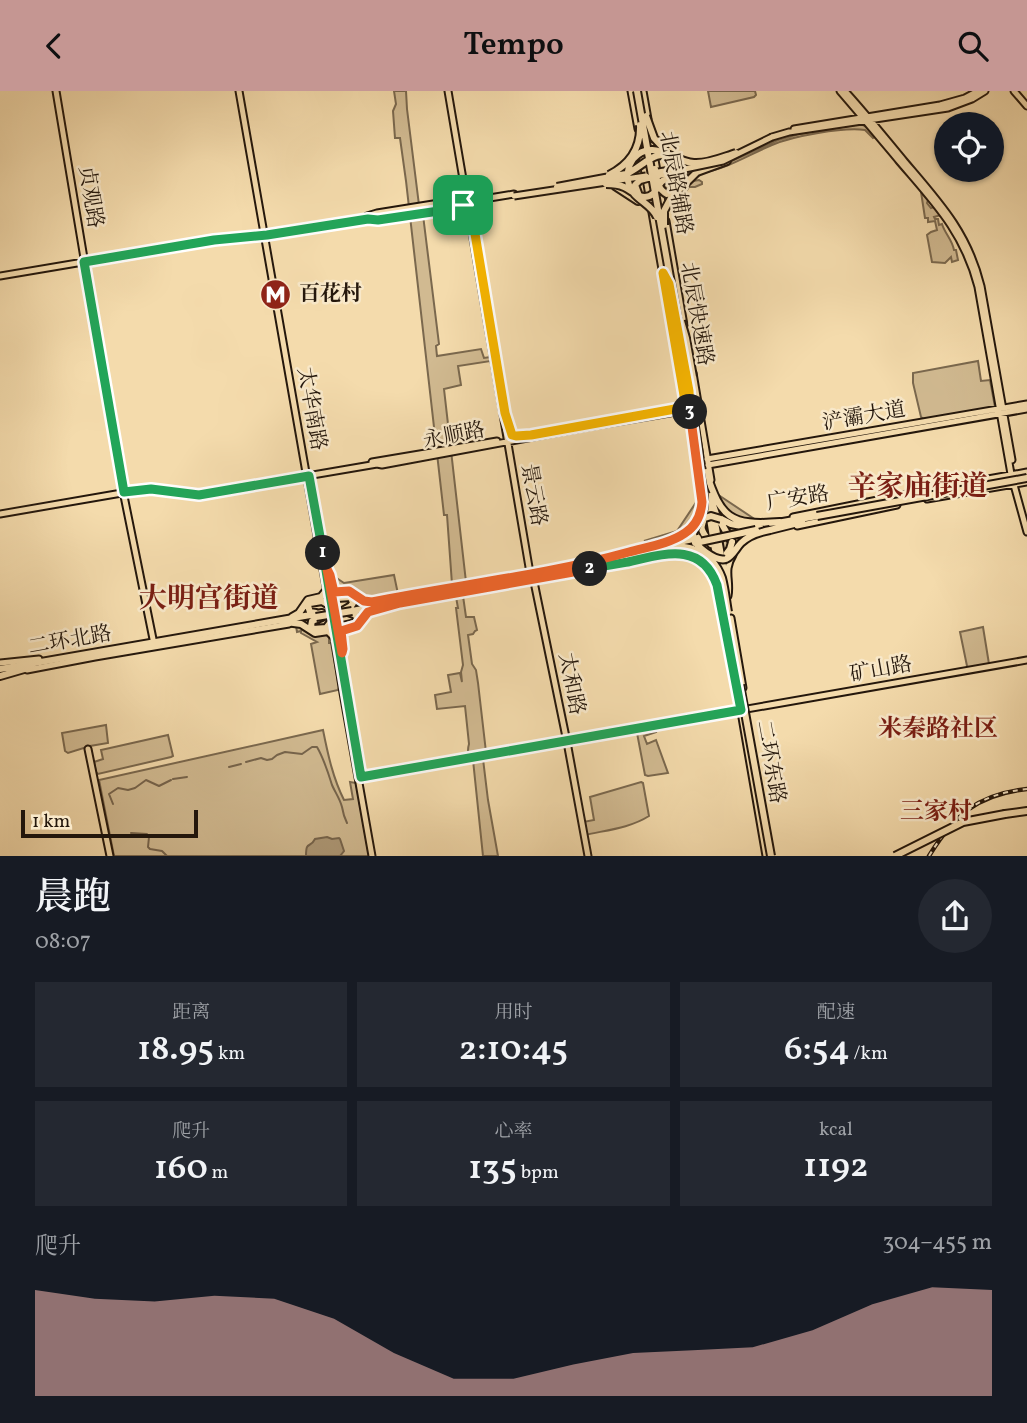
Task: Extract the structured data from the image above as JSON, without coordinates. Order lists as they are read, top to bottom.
{
  "streets": {
    "highway": ["北辰快速路", "二环北路", "二环东路"],
    "main road": [
      "北辰路辅路",
      "贞观路",
      "太华南路",
      "浐灞大道",
      "永顺路",
      "景云路",
      "广安路",
      "矿山路",
      "太和路"
    ]
  },
  "crossings": [
    ["北辰路辅路", "北辰快速路"],
    ["北辰路辅路", "浐灞大道"],
    ["北辰路辅路", "永顺路"],
    ["北辰路辅路", "广安路"],
    ["北辰路辅路", "二环北路"],
    ["贞观路", "永顺路"],
    ["贞观路", "二环北路"],
    ["北辰快速路", "浐灞大道"],
    ["北辰快速路", "永顺路"],
    ["北辰快速路", "广安路"],
    ["北辰快速路", "二环东路"],
    ["太华南路", "永顺路"],
    ["太华南路", "矿山路"],
    ["永顺路", "景云路"],
    ["景云路", "二环北路"],
    ["景云路", "太和路"],
    ["广安路", "二环东路"],
    ["二环北路", "太和路"],
    ["矿山路", "太和路"]
  ],
  "districts": [
    "辛家庙街道",
    "大明宫街道",
    "米秦路社区",
    "三家村"
  ],
  "places": {
    "metro station": ["百花村"]
  },
  "scale_bar": "1 km",
  "page": {
    "header": "Tempo",
    "pins": ["3", "1", "2"],
    "scale": "1 km",
    "heading": ["晨跑", "08:07"],
    "stats": [
      ["距离", "18.95 km"],
      ["用时", "2:10:45"],
      ["配速", "6:54 /km"],
      ["爬升", "160 m"],
      ["心率", "135 bpm"],
      ["kcal", "1192"]
    ],
    "chart": ["爬升", "304–455 m"]
  }
}
